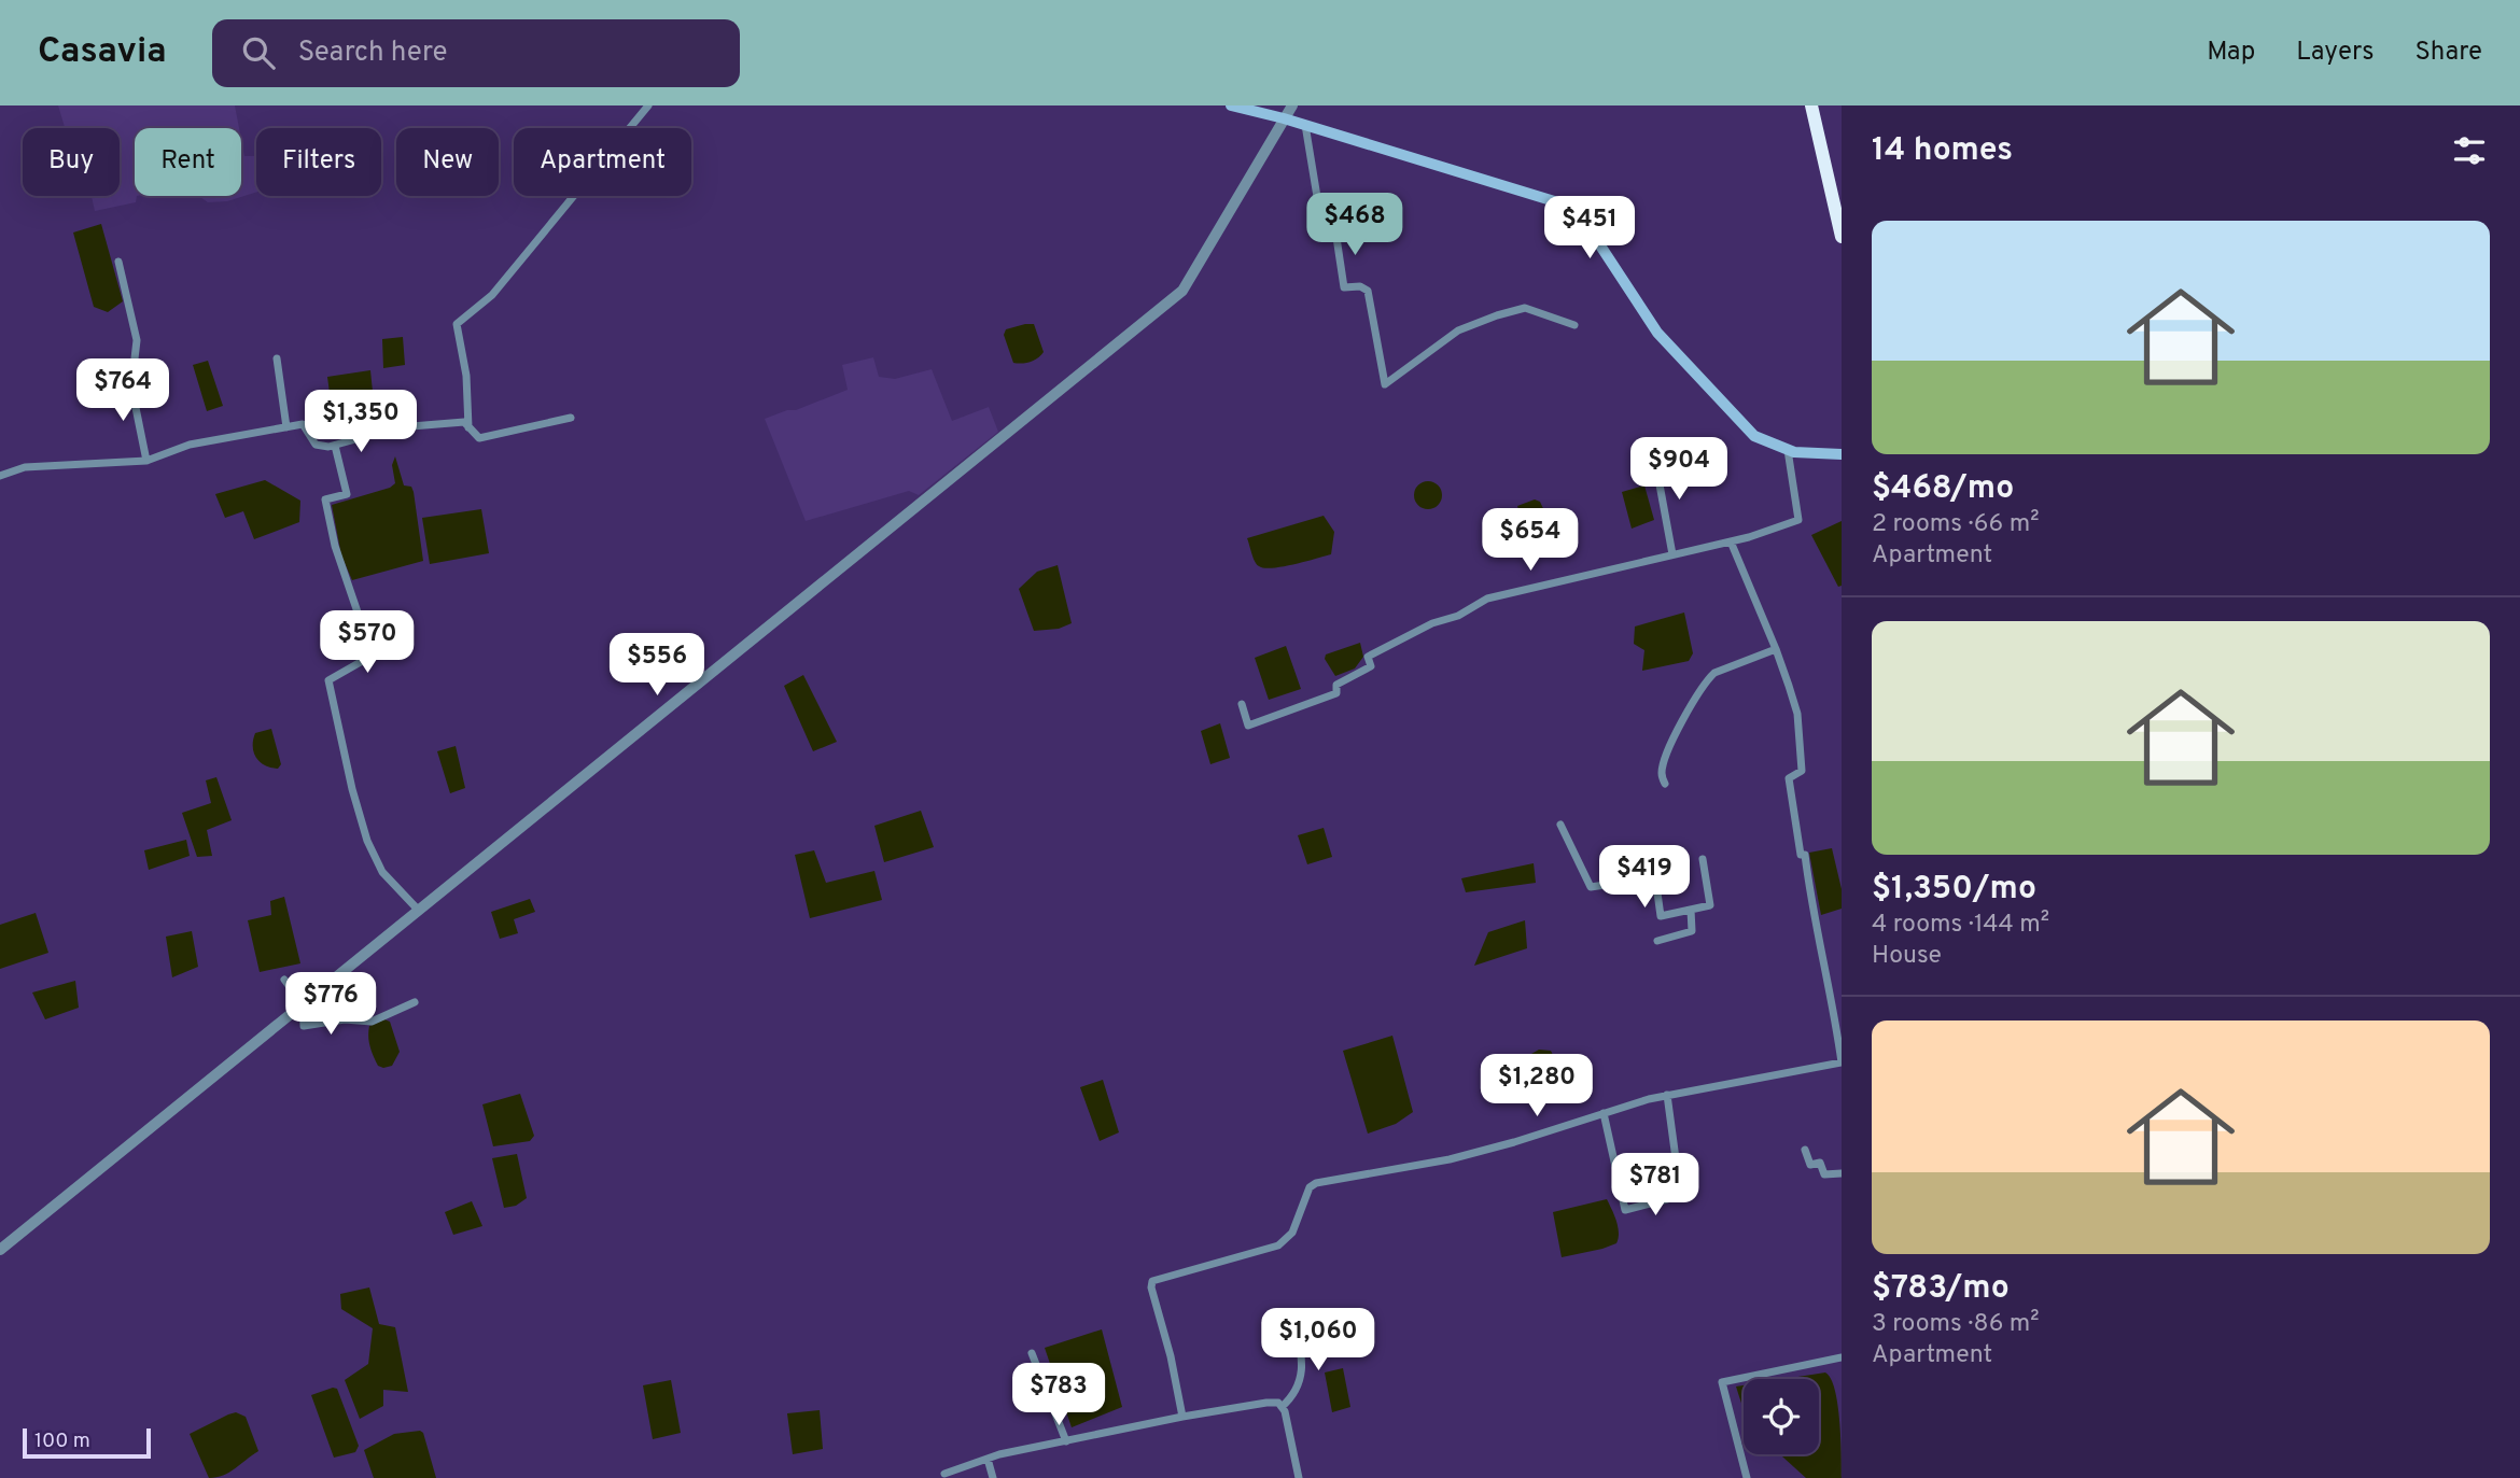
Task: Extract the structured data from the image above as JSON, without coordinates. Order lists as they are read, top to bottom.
{
  "scale_bar": "100 m",
  "page": {
    "header": "Casavia",
    "search": "Search here",
    "nav": ["Map", "Layers", "Share"],
    "heading": "14 homes",
    "chip": [
      "Buy",
      "Rent",
      "Filters",
      "New",
      "Apartment"
    ],
    "price": [
      "$468",
      "$451",
      "$764",
      "$1,350",
      "$904",
      "$654",
      "$570",
      "$556",
      "$419",
      "$776",
      "$1,280",
      "$781",
      "$1,060",
      "$783"
    ],
    "list": [
      {
        "name": "$468/mo",
        "note": "2 rooms · 66 m² · Apartment"
      },
      {
        "name": "$1,350/mo",
        "note": "4 rooms · 144 m² · House"
      },
      {
        "name": "$783/mo",
        "note": "3 rooms · 86 m² · Apartment"
      }
    ],
    "scale": "100 m"
  }
}
